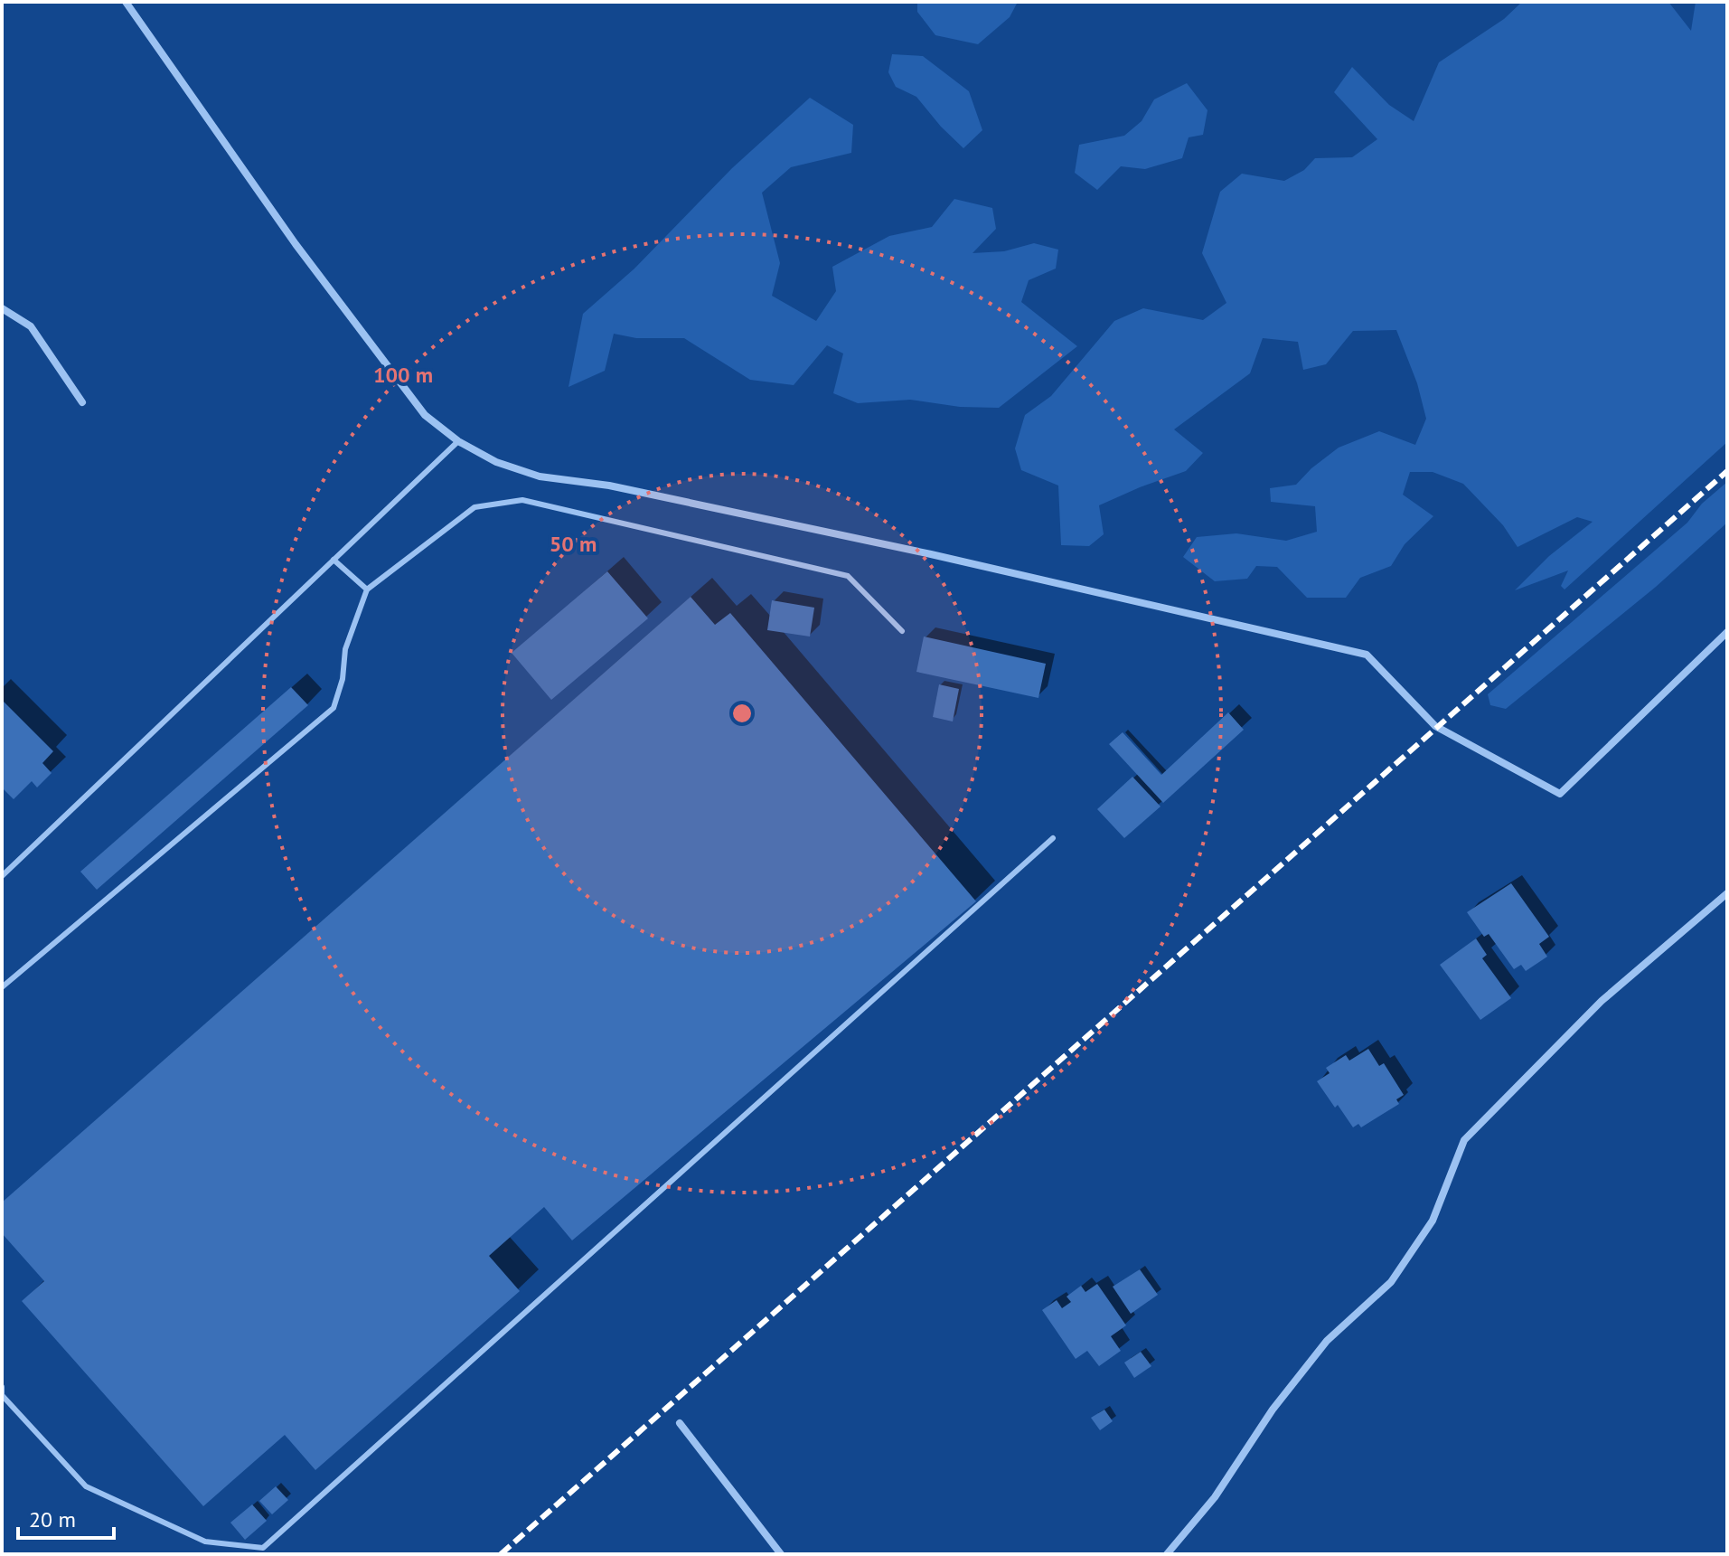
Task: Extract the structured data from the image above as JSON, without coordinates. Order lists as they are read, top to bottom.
{
  "scale_bar": "20 m",
  "rings": ["100 m", "50 m"]
}
